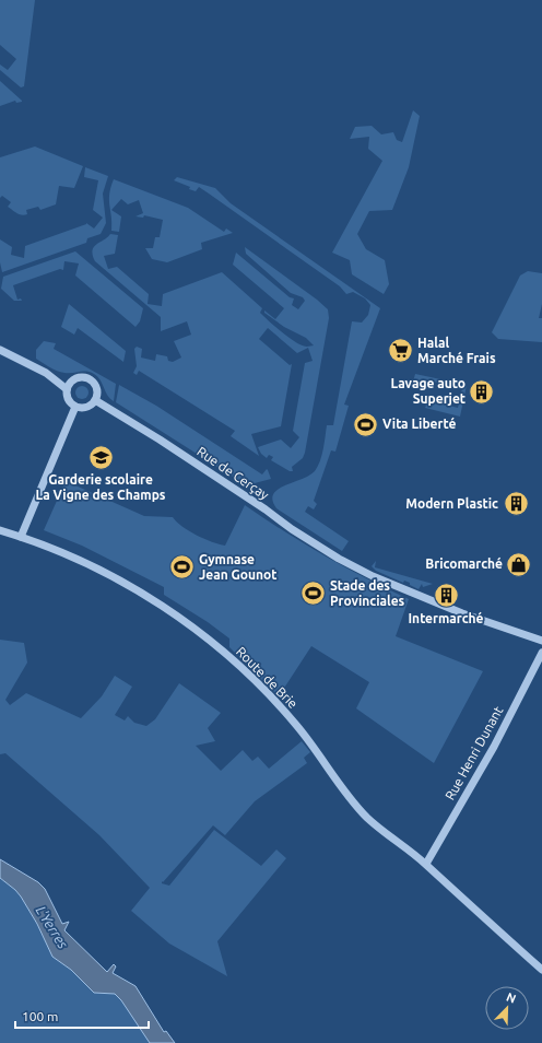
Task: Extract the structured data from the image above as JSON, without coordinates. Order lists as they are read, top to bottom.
{
  "streets": {
    "street": ["Rue de Cerçay", "Route de Brie", "Rue Henri Dunant"]
  },
  "crossings": [
    ["Route de Brie", "Rue Henri Dunant"]
  ],
  "water": ["L'Yerres"],
  "places": {
    "supermarket": ["Halal Marché Frais"],
    "building": ["Lavage auto Superjet", "Modern Plastic", "Intermarché"],
    "sports": ["Vita Liberté", "Gymnase Jean Gounot", "Stade des Provinciales"],
    "school or university": ["Garderie scolaire La Vigne des Champs"],
    "shop": ["Bricomarché"]
  },
  "scale_bar": "100 m",
  "north": "top right"
}
